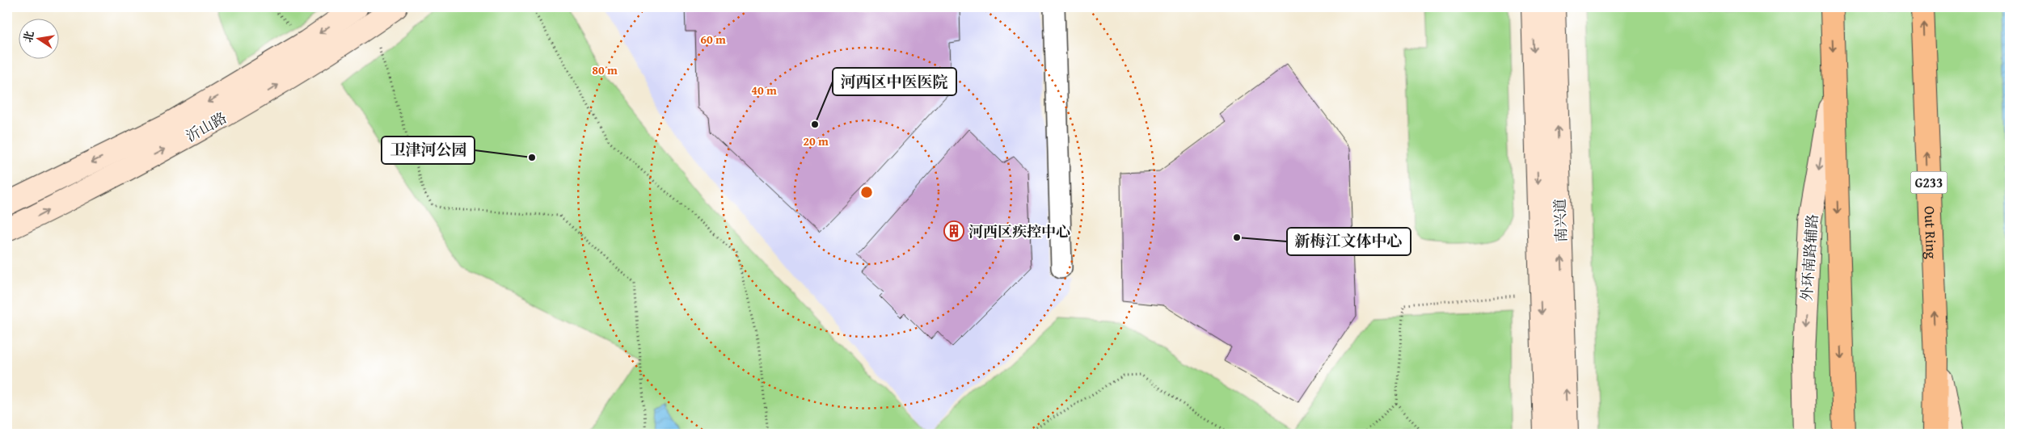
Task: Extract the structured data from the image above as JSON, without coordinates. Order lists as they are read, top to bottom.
{
  "streets": {
    "highway": ["G233", "Out Ring"],
    "street": ["沂山路", "南兴道", "外环南路辅路"]
  },
  "one_way": ["外环南路辅路"],
  "places": {
    "other": ["河西区中医医院", "卫津河公园", "新梅江文体中心"],
    "building": ["河西区疾控中心"]
  },
  "north": "left",
  "rings": [
    "60 m",
    "80 m",
    "40 m",
    "20 m"
  ]
}
